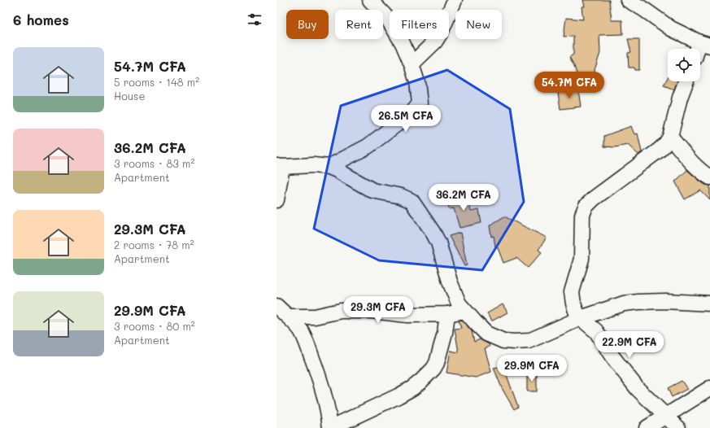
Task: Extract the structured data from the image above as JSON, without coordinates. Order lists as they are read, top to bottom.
{
  "page": {
    "heading": "6 homes",
    "chip": [
      "Buy",
      "Rent",
      "Filters",
      "New"
    ],
    "list": [
      {
        "name": "54.7M CFA",
        "note": "5 rooms · 148 m² · House"
      },
      {
        "name": "36.2M CFA",
        "note": "3 rooms · 83 m² · Apartment"
      },
      {
        "name": "29.3M CFA",
        "note": "2 rooms · 78 m² · Apartment"
      },
      {
        "name": "29.9M CFA",
        "note": "3 rooms · 80 m² · Apartment"
      }
    ],
    "price": [
      "54.7M CFA",
      "26.5M CFA",
      "36.2M CFA",
      "29.3M CFA",
      "22.9M CFA",
      "29.9M CFA"
    ]
  }
}
